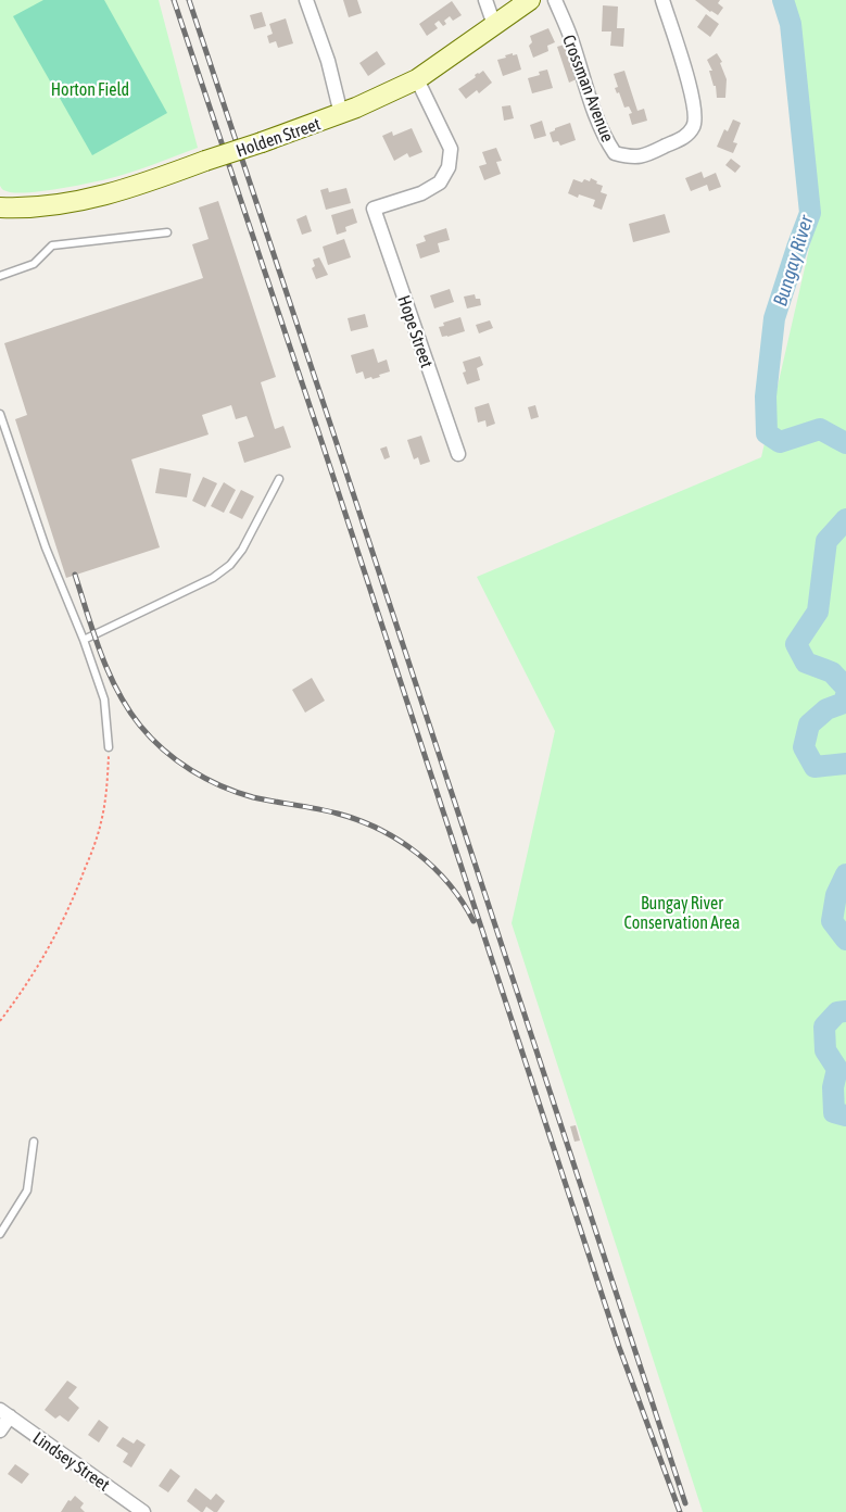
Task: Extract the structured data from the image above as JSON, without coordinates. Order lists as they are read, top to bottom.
{
  "streets": {
    "main road": ["Holden Street"],
    "street": ["Crossman Avenue", "Hope Street", "Lindsey Street"]
  },
  "crossings": [
    ["Holden Street", "Hope Street"]
  ],
  "water": ["Bungay River"],
  "parks": ["Horton Field", "Bungay River Conservation Area"]
}
